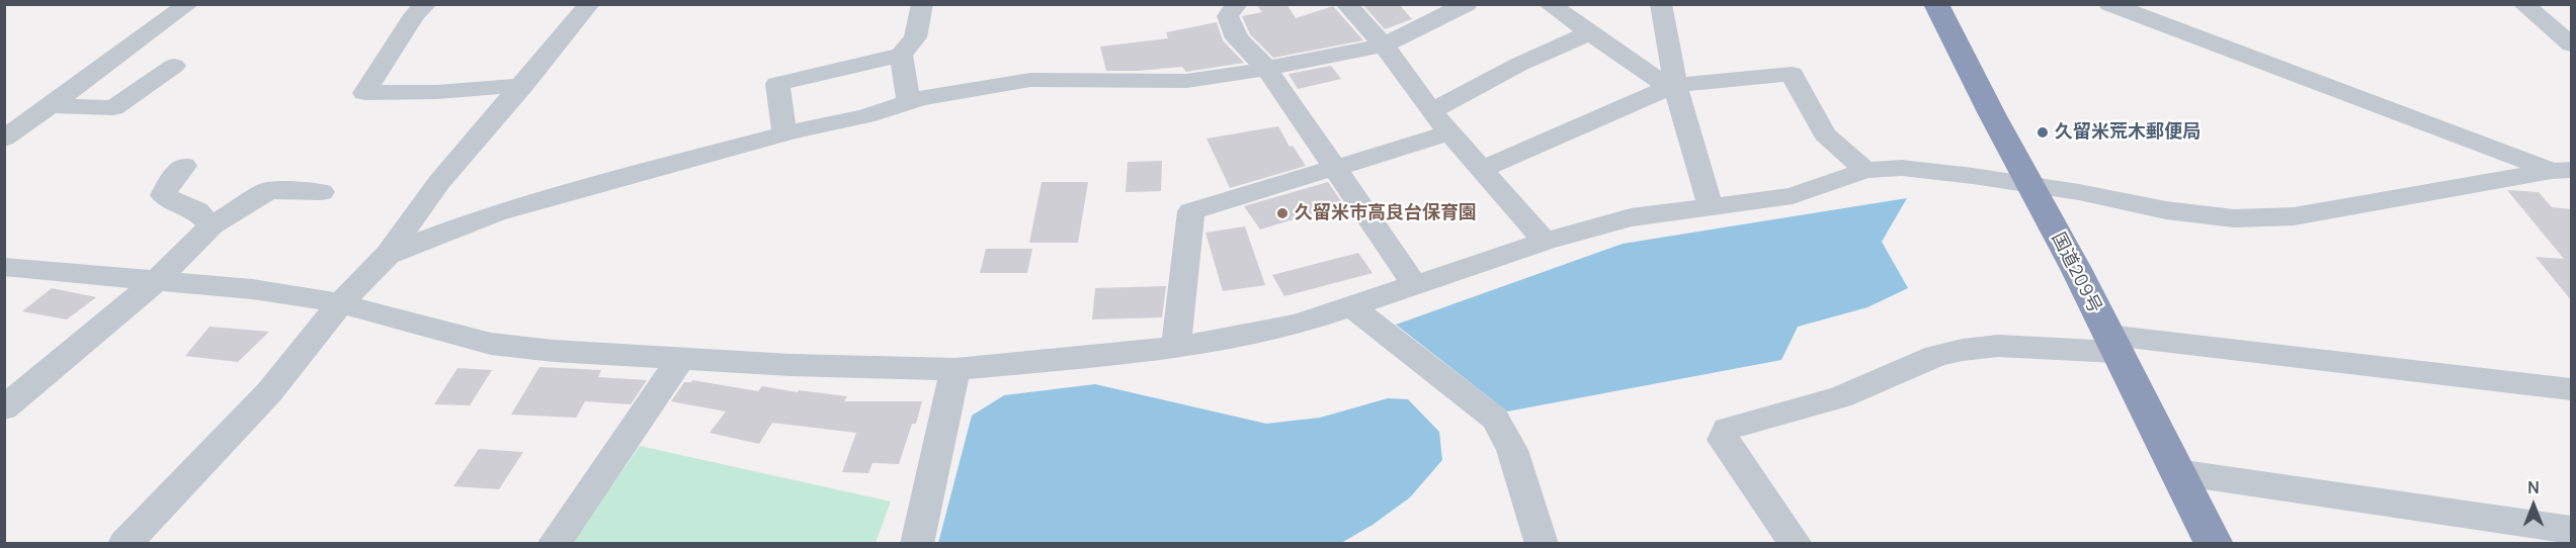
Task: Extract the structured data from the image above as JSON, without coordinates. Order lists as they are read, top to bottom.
{
  "streets": {
    "highway": ["国道209号"]
  },
  "places": ["久留米荒木郵便局", "久留米市高良台保育園"],
  "north": "top"
}
